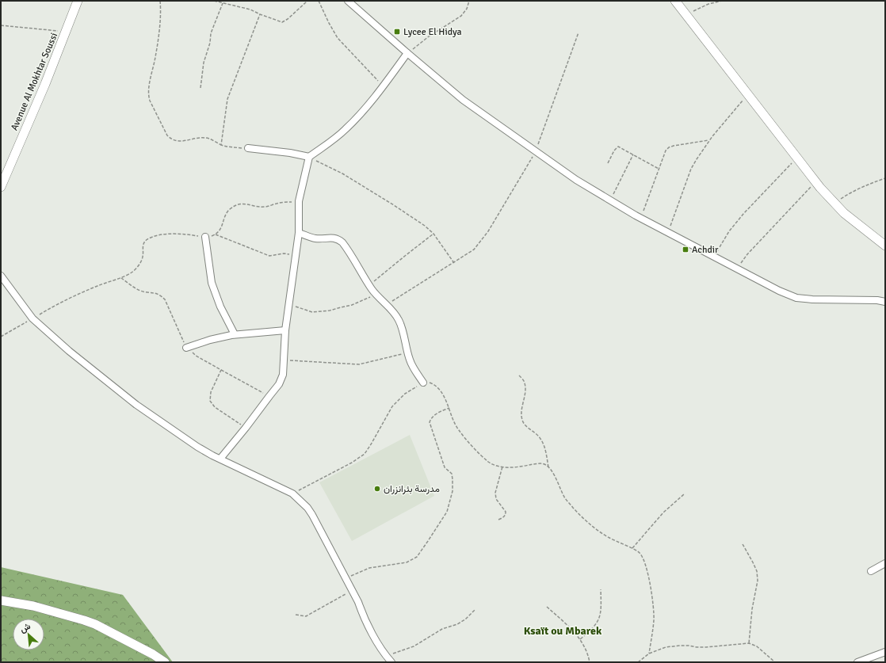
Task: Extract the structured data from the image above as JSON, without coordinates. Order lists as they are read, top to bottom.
{
  "streets": {
    "street": ["Avenue Al Mokhtar Soussi"]
  },
  "districts": ["Ksaït ou Mbarek"],
  "places": {
    "transit": ["Lycee El Hidya", "Achdir"],
    "other": ["مدرسة بئرانزران"]
  },
  "north": "top left"
}
